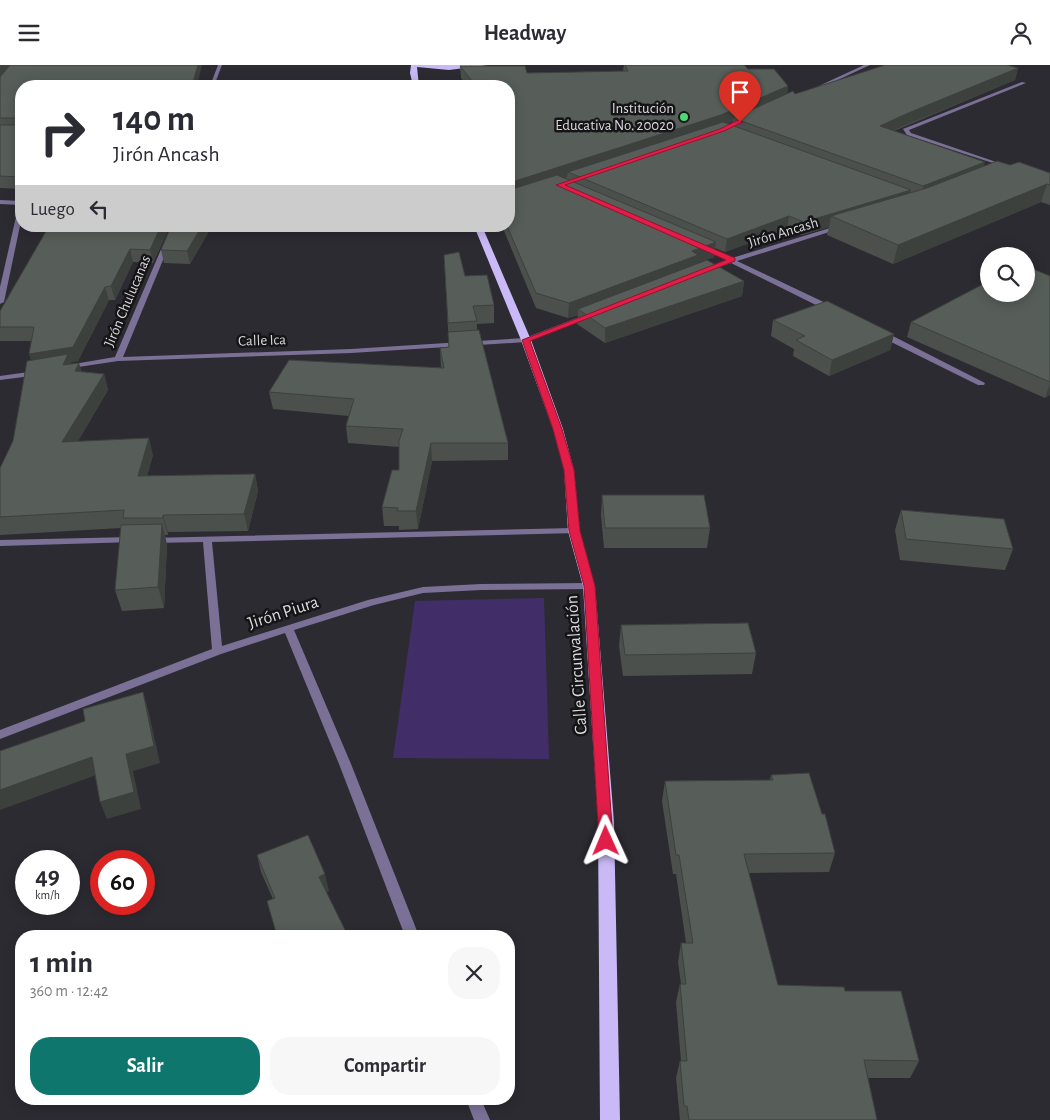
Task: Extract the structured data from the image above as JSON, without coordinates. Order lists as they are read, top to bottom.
{
  "streets": {
    "main road": ["Calle Circunvalación"],
    "street": [
      "Jirón Ancash",
      "Jirón Chulucanas",
      "Calle Ica",
      "Jirón Piura"
    ]
  },
  "crossings": [
    ["Jirón Chulucanas", "Calle Ica"],
    ["Calle Ica", "Calle Circunvalación"],
    ["Jirón Piura", "Calle Circunvalación"]
  ],
  "places": ["Institución Educativa No. 20020"],
  "page": {
    "header": "Headway",
    "turn": ["140 m", "Jirón Ancash"],
    "then": "Luego",
    "speed": "49 km/h",
    "limit": "60",
    "heading": ["1 min", "360 m · 12:42"],
    "buttons": ["Salir", "Compartir"]
  }
}
